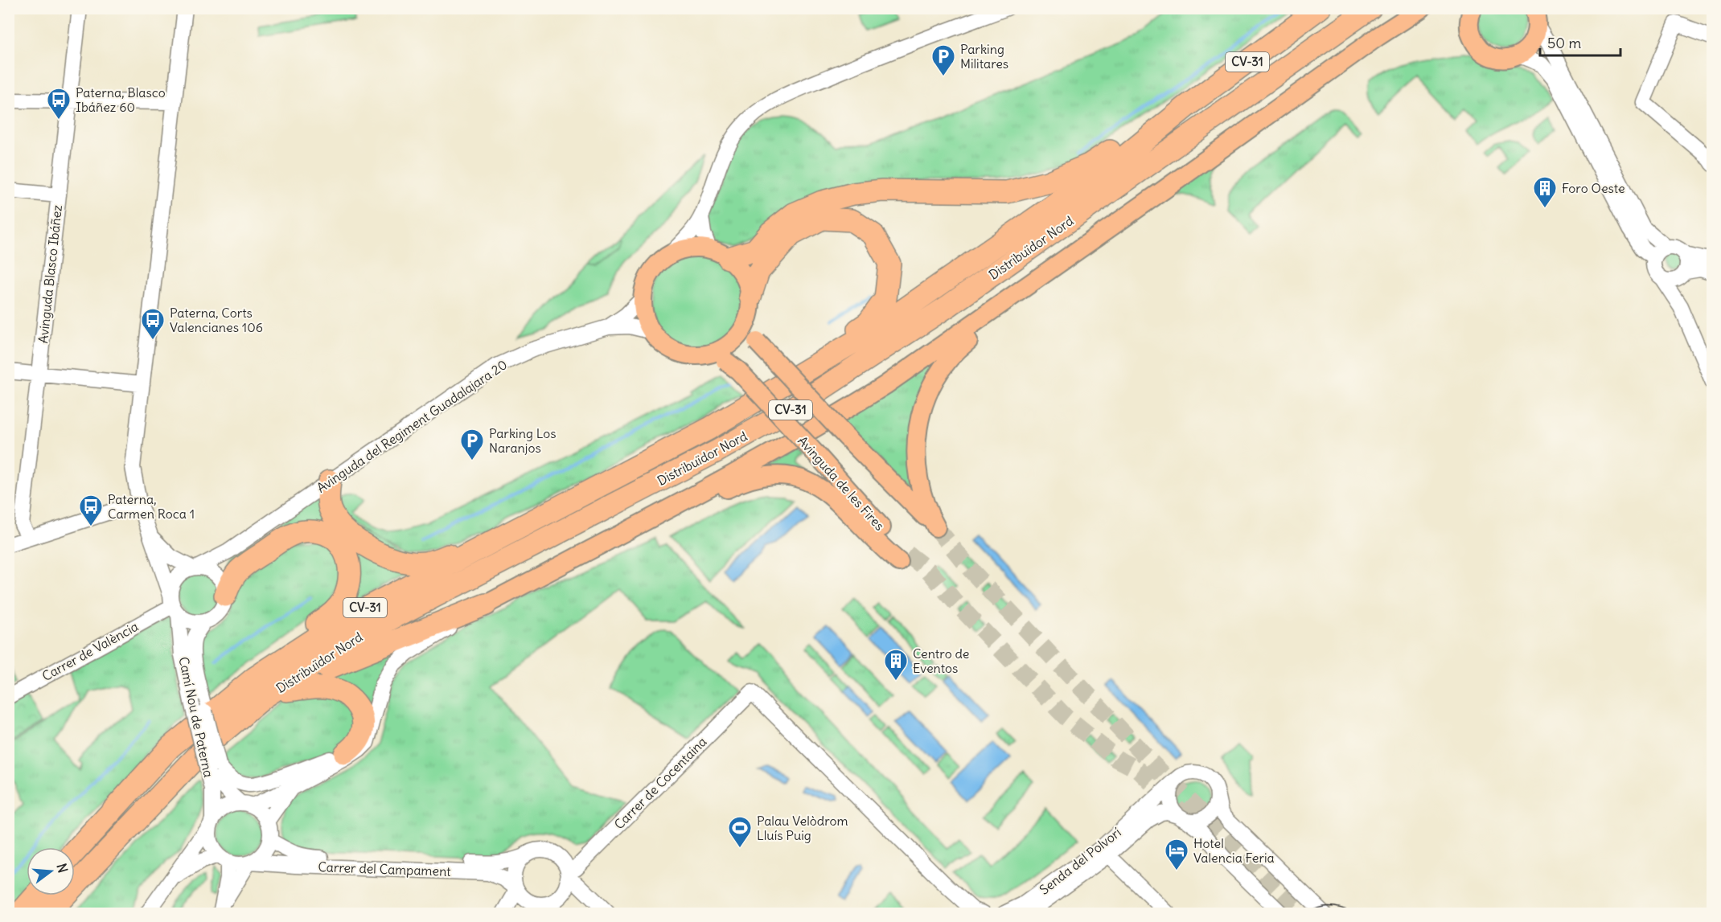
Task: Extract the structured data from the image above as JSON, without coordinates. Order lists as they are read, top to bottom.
{
  "streets": {
    "highway": ["CV-31", "Distribuïdor Nord"],
    "main road": ["Avinguda de les Fires"],
    "street": [
      "Avinguda Blasco Ibáñez",
      "Avinguda del Regiment Guadalajara 20",
      "Carrer de València",
      "Camí Nou de Paterna",
      "Carrer de Cocentaina",
      "Senda del Polvorí",
      "Carrer del Campament"
    ]
  },
  "crossings": [
    ["Distribuïdor Nord", "Camí Nou de Paterna"],
    ["Avinguda del Regiment Guadalajara 20", "Avinguda de les Fires"],
    ["Avinguda del Regiment Guadalajara 20", "Carrer de València"],
    ["Avinguda del Regiment Guadalajara 20", "Camí Nou de Paterna"],
    ["Carrer de València", "Camí Nou de Paterna"],
    ["Camí Nou de Paterna", "Carrer del Campament"],
    ["Carrer de Cocentaina", "Carrer del Campament"]
  ],
  "places": {
    "parking": ["Parking Militares", "Parking Los Naranjos"],
    "bus stop": ["Paterna, Blasco Ibáñez 60", "Paterna, Corts Valencianes 106", "Paterna, Carmen Roca 1"],
    "building": ["Foro Oeste", "Centro de Eventos"],
    "sports": ["Palau Velòdrom Lluís Puig"],
    "hotel": ["Hotel Valencia Feria"]
  },
  "scale_bar": "50 m",
  "north": "right"
}
